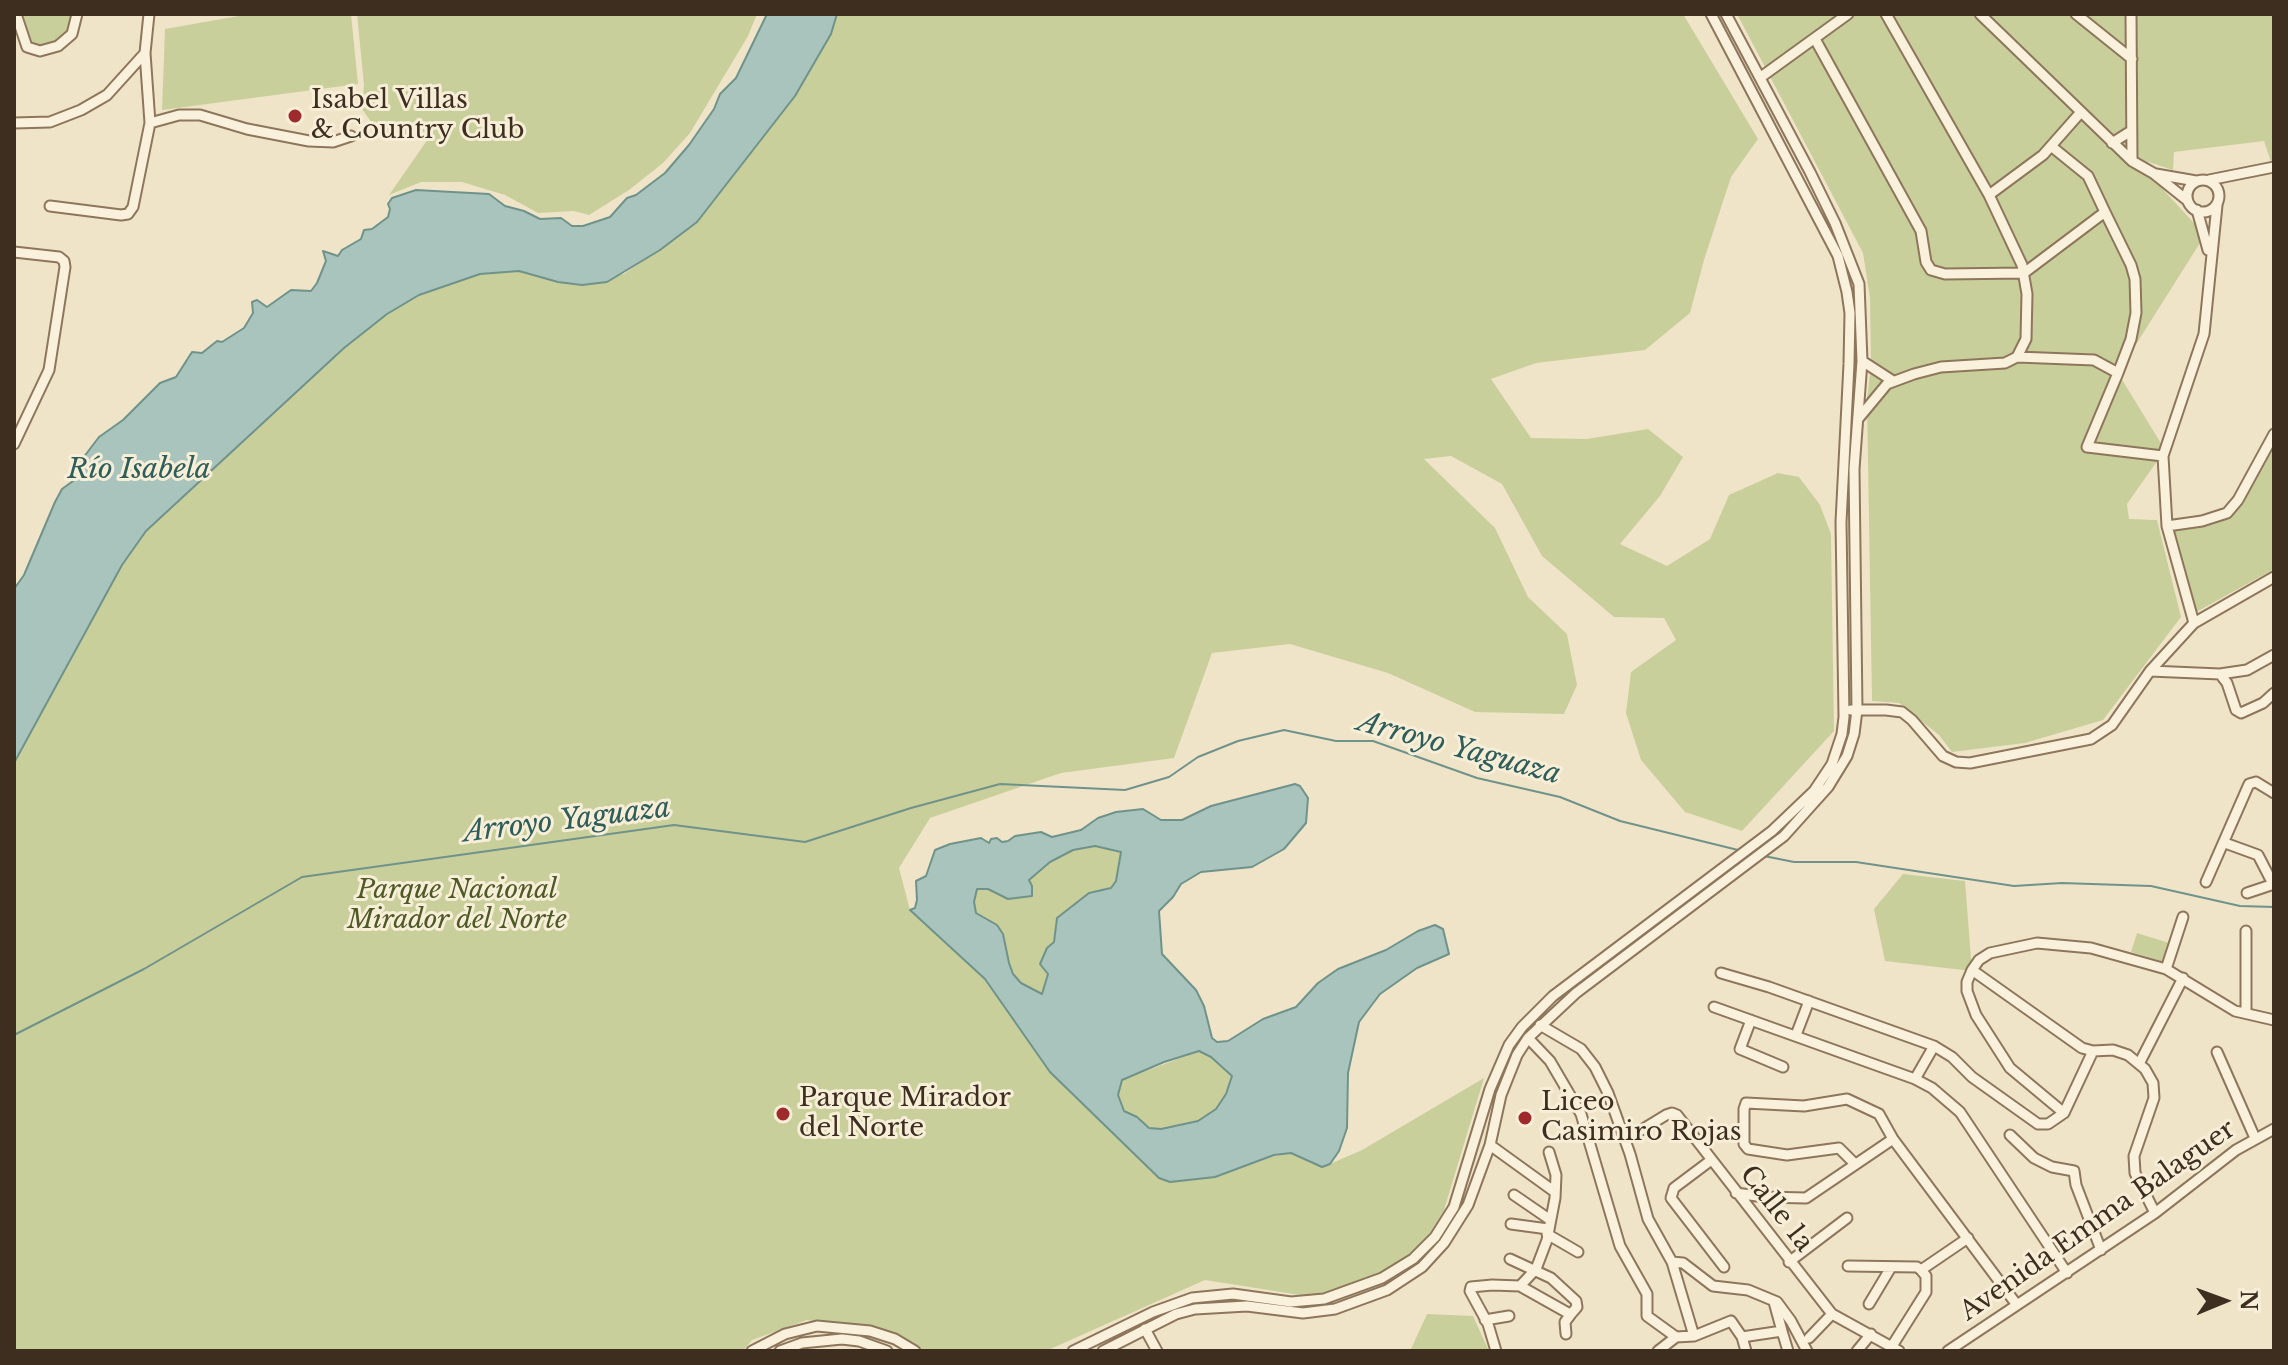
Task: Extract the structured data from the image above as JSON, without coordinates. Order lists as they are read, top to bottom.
{
  "streets": {
    "street": ["Calle 1a", "Avenida Emma Balaguer"]
  },
  "water": ["Río Isabela", "Arroyo Yaguaza"],
  "parks": ["Parque Nacional Mirador del Norte"],
  "places": ["Isabel Villas & Country Club", "Parque Mirador del Norte", "Liceo Casimiro Rojas"],
  "north": "right"
}
